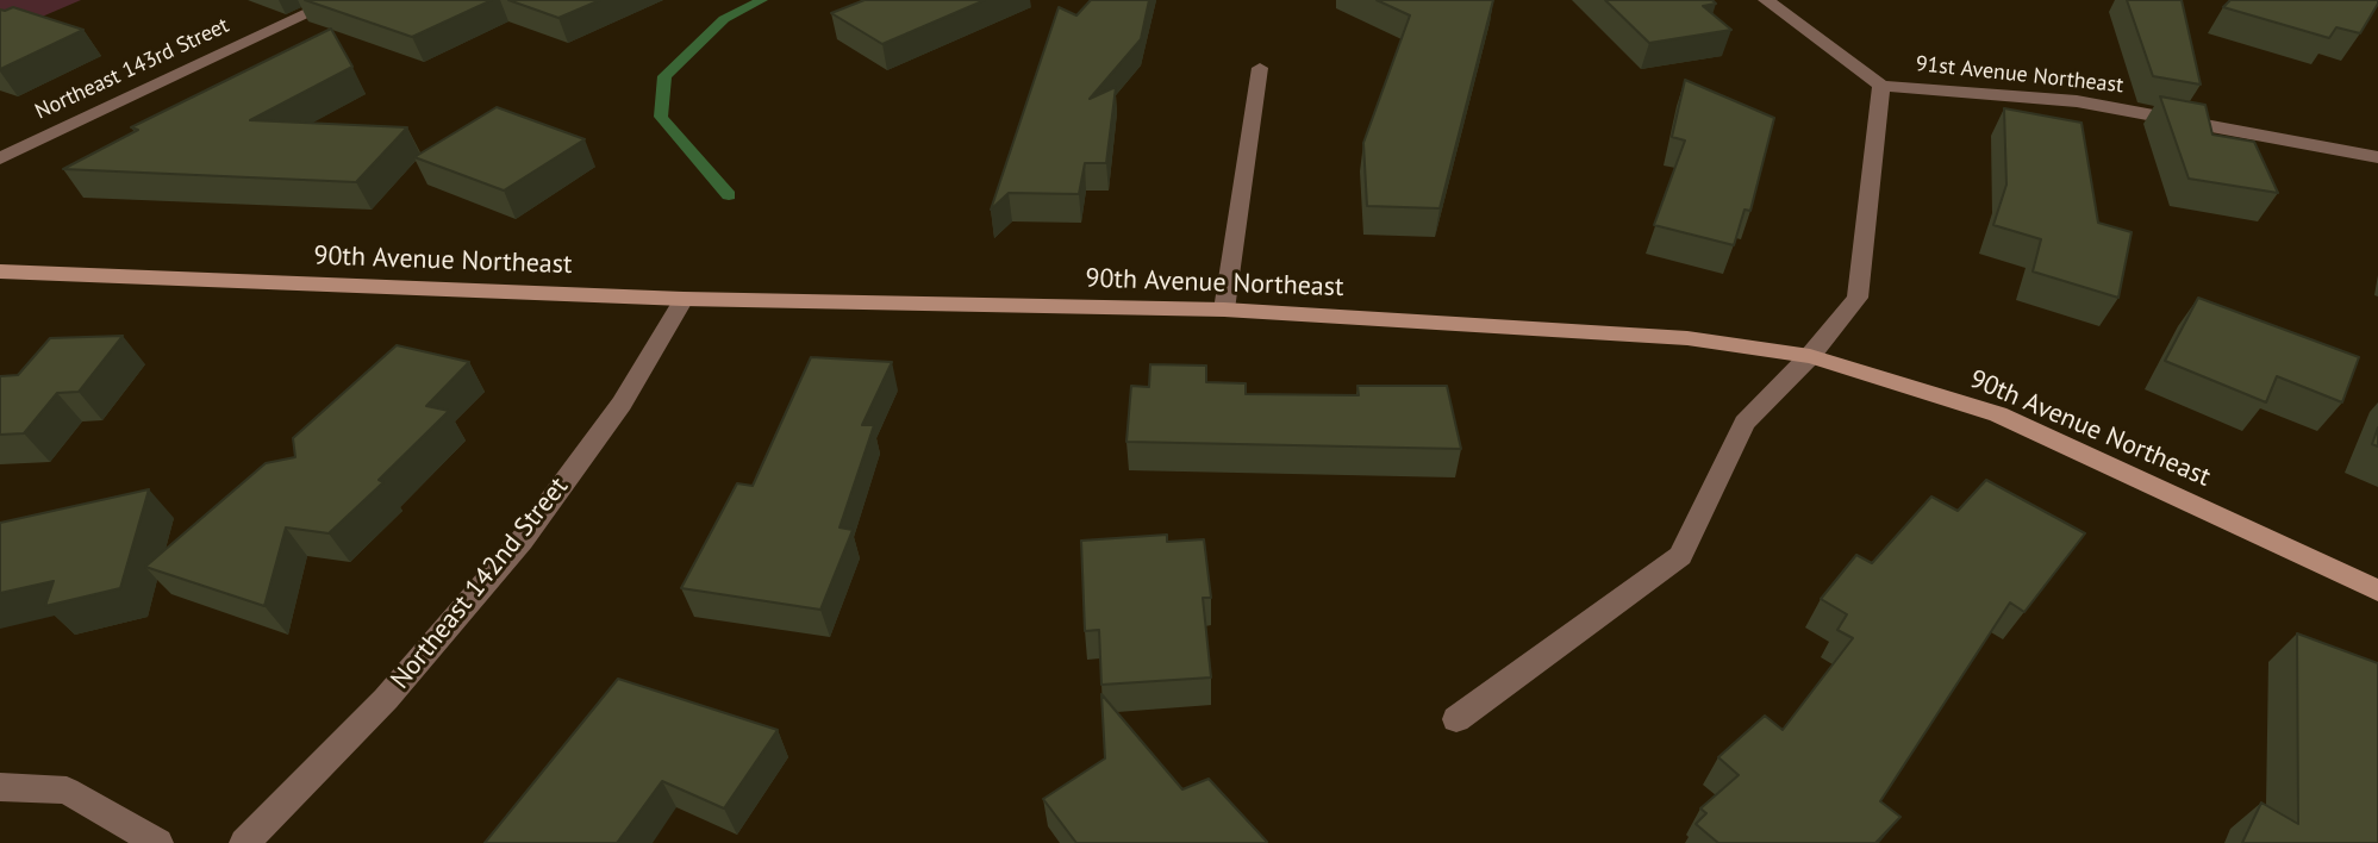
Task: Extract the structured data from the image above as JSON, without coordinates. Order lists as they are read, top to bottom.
{
  "streets": {
    "street": [
      "Northeast 143rd Street",
      "91st Avenue Northeast",
      "90th Avenue Northeast",
      "Northeast 142nd Street"
    ]
  },
  "crossings": [
    ["90th Avenue Northeast", "Northeast 142nd Street"]
  ]
}
